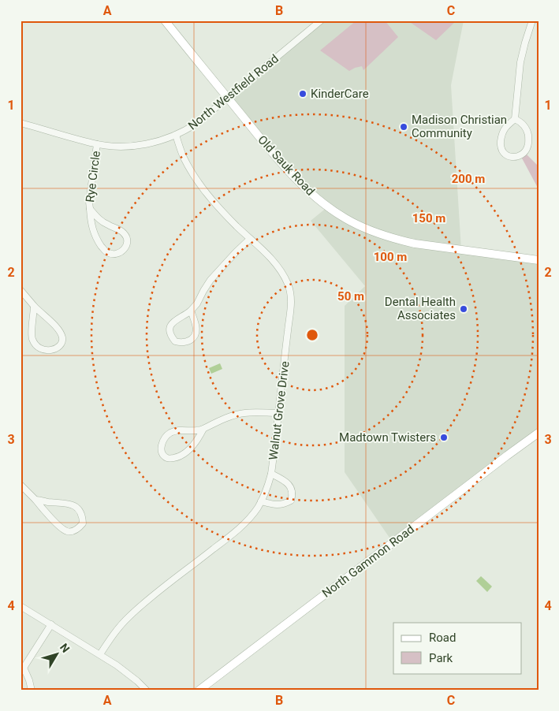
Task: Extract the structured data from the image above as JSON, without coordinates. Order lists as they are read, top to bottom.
{
  "streets": {
    "street": [
      "North Westfield Road",
      "Old Sauk Road",
      "Rye Circle",
      "Walnut Grove Drive",
      "North Gammon Road"
    ]
  },
  "crossings": [
    ["North Westfield Road", "Old Sauk Road"],
    ["North Westfield Road", "Rye Circle"],
    ["North Westfield Road", "Walnut Grove Drive"]
  ],
  "places": [
    "KinderCare",
    "Madison Christian Community",
    "Dental Health Associates",
    "Madtown Twisters"
  ],
  "legend": ["Road", "Park"],
  "north": "top right",
  "grid": {
    "columns": ["A", "B", "C"],
    "rows": [
      "1",
      "2",
      "3",
      "4"
    ]
  },
  "rings": [
    "200 m",
    "150 m",
    "100 m",
    "50 m"
  ]
}
